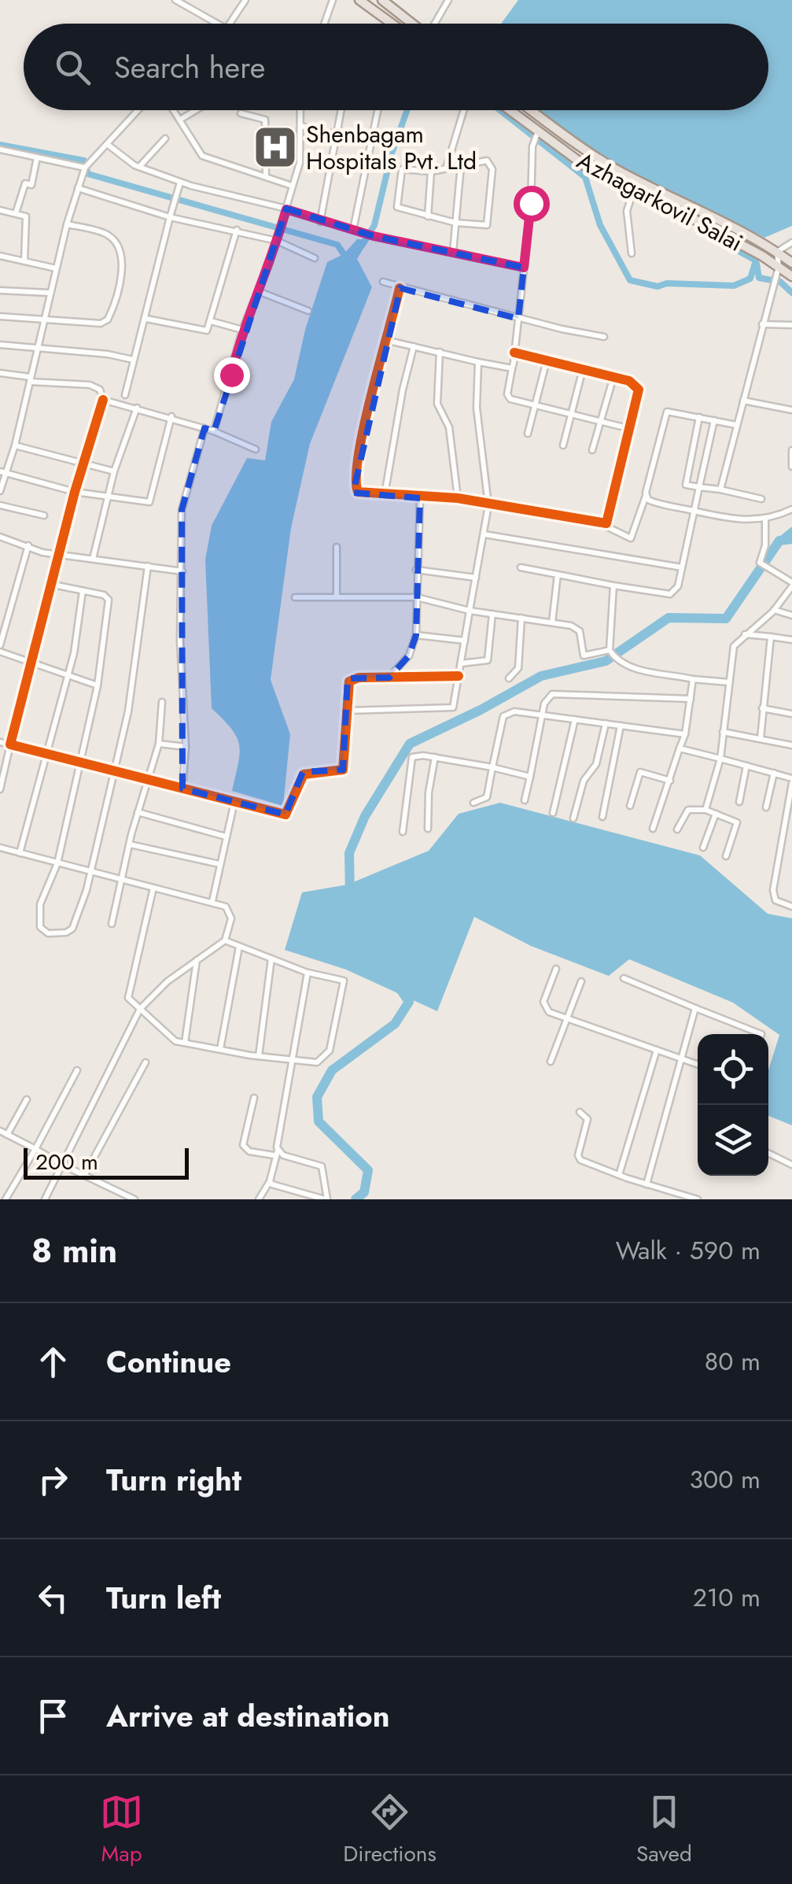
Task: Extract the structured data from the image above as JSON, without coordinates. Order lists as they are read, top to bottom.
{
  "streets": {
    "main road": ["Azhagarkovil Salai"]
  },
  "places": {
    "hospital": ["Shenbagam Hospitals Pvt. Ltd"]
  },
  "scale_bar": "200 m",
  "page": {
    "search": "Search here",
    "scale": "200 m",
    "heading": ["8 min", "Walk · 590 m"],
    "list": [
      ["Continue", "80 m"],
      ["Turn right", "300 m"],
      ["Turn left", "210 m"],
      "Arrive at destination"
    ],
    "nav": ["Map", "Directions", "Saved"]
  }
}
